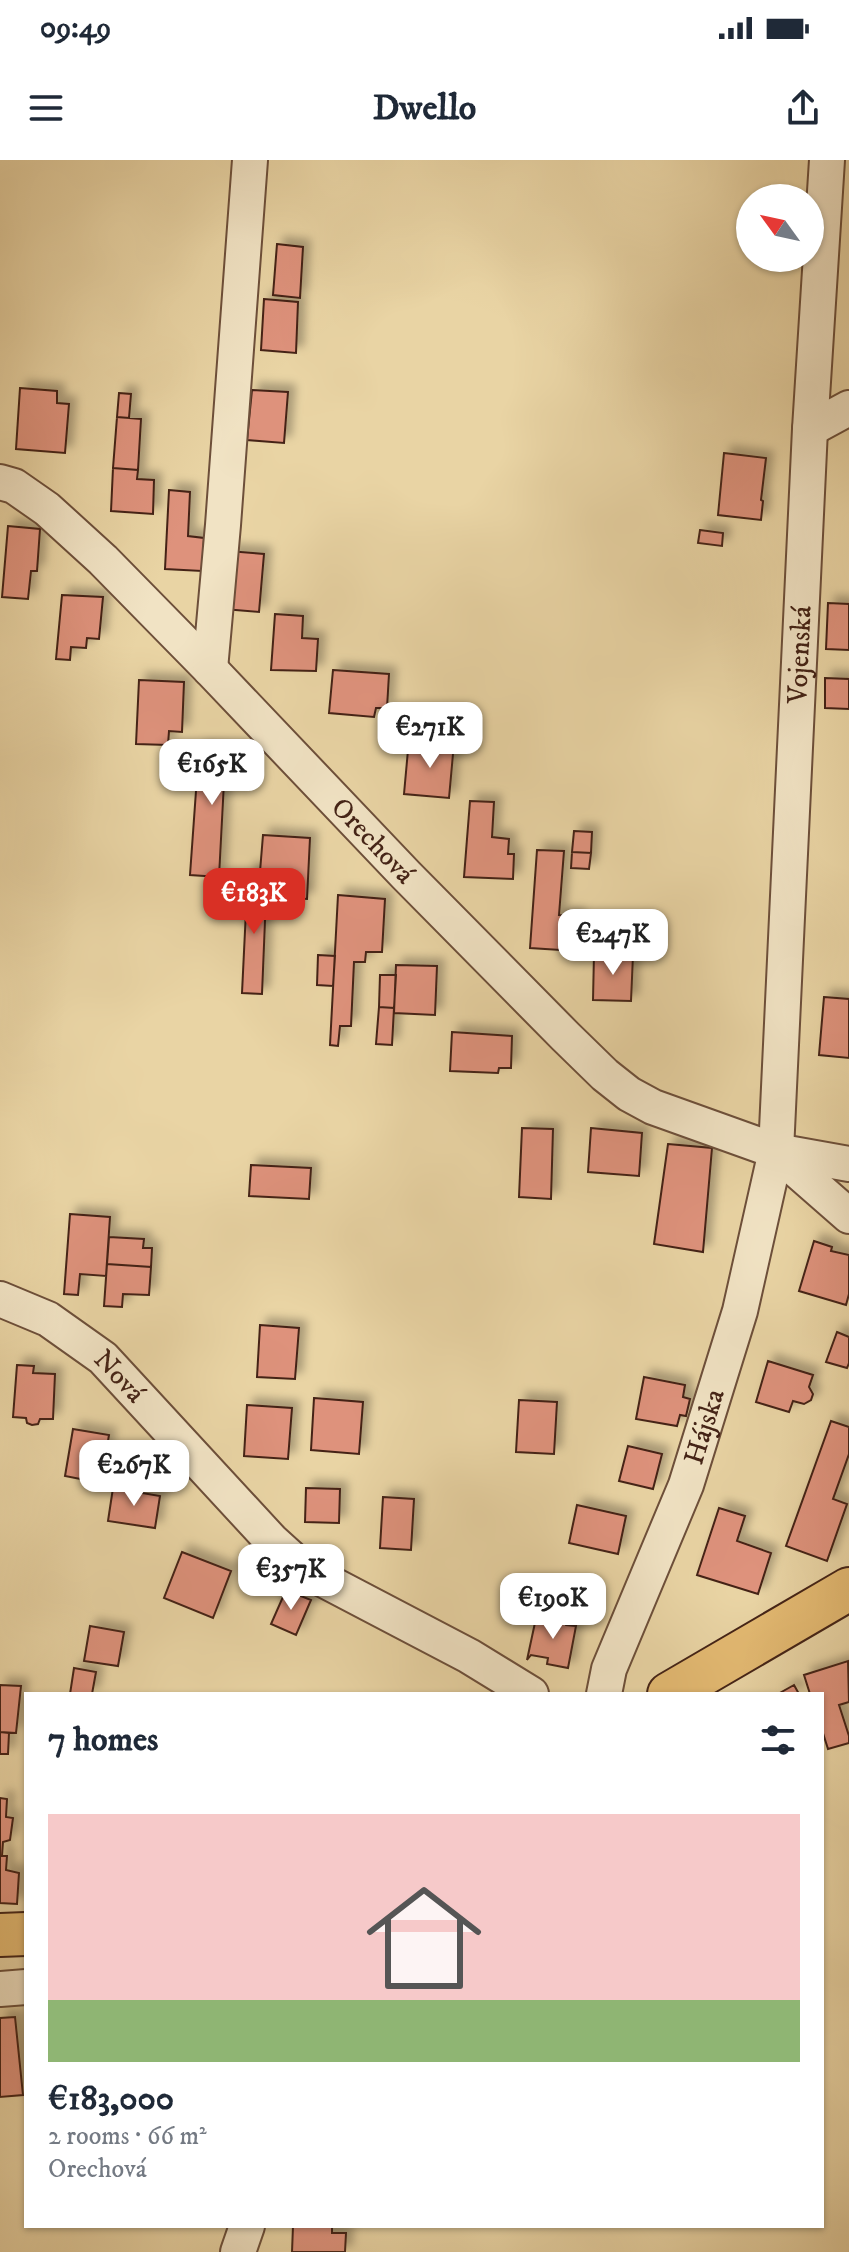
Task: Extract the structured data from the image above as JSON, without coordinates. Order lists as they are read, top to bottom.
{
  "streets": {
    "street": [
      "Vojenská",
      "Orechová",
      "Nová",
      "Hájska"
    ]
  },
  "crossings": [
    ["Vojenská", "Orechová"],
    ["Vojenská", "Hájska"],
    ["Orechová", "Hájska"]
  ],
  "north": "top left",
  "page": {
    "status": "09:49",
    "header": "Dwello",
    "price": [
      "€271K",
      "€165K",
      "€183K",
      "€247K",
      "€267K",
      "€357K",
      "€190K"
    ],
    "heading": "7 homes",
    "list": [
      {
        "name": "€183,000",
        "note": "2 rooms · 66 m² · Orechová"
      }
    ]
  }
}
